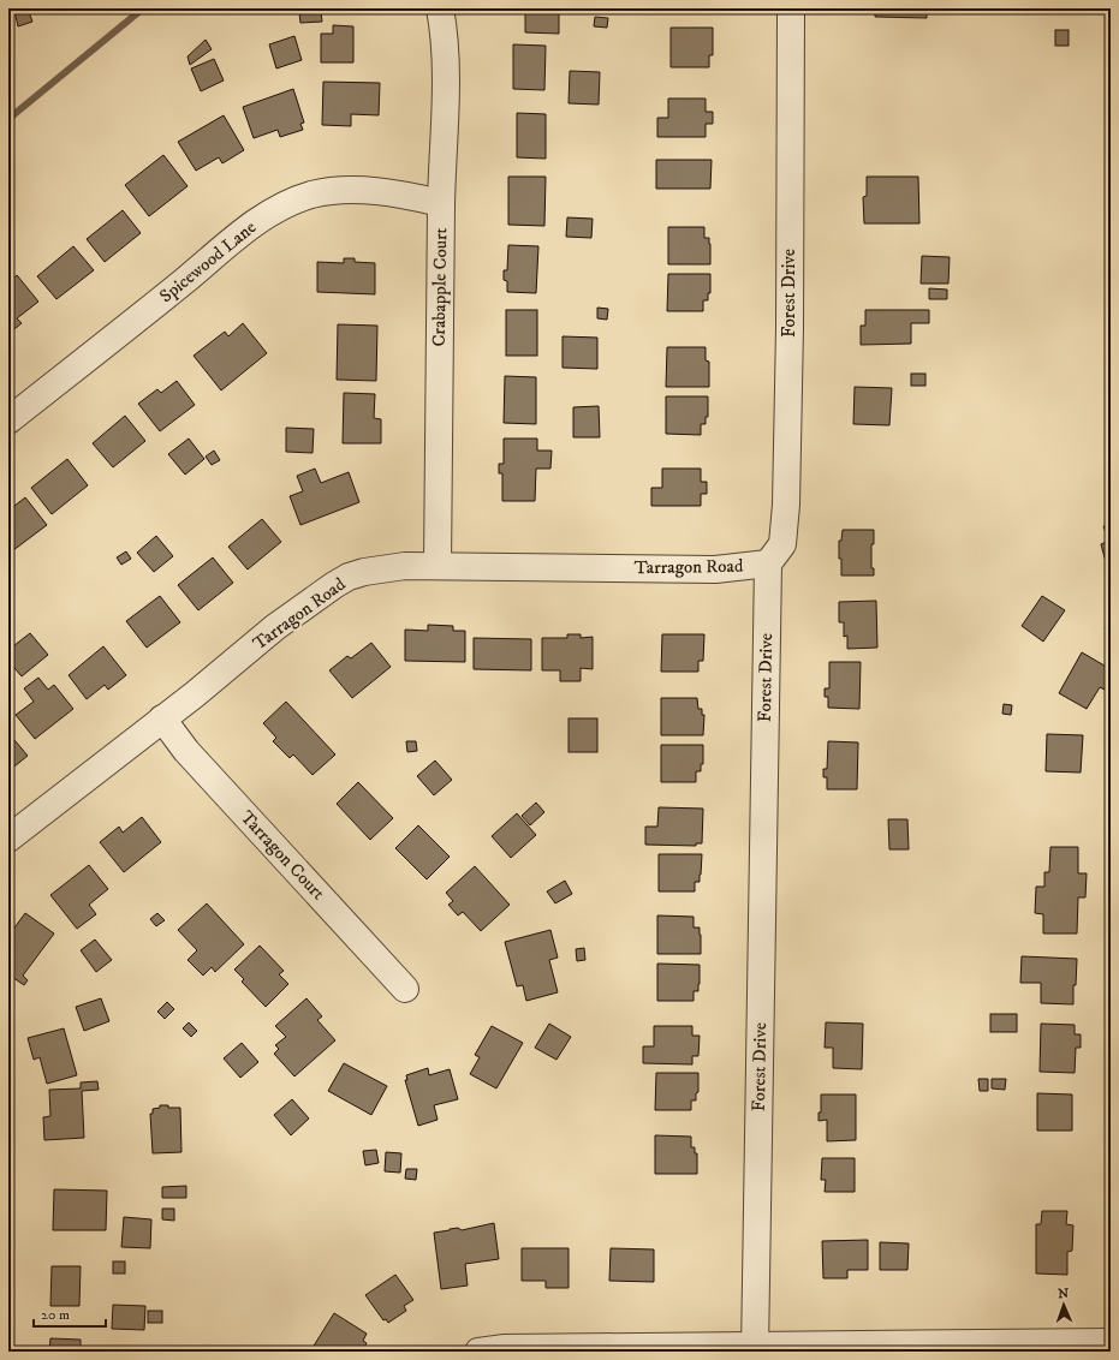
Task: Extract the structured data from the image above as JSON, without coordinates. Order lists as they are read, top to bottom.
{
  "streets": {
    "street": [
      "Spicewood Lane",
      "Crabapple Court",
      "Forest Drive",
      "Tarragon Road",
      "Tarragon Court"
    ]
  },
  "crossings": [
    ["Spicewood Lane", "Crabapple Court"],
    ["Crabapple Court", "Tarragon Road"],
    ["Forest Drive", "Tarragon Road"],
    ["Tarragon Road", "Tarragon Court"]
  ],
  "scale_bar": "20 m",
  "north": "top"
}
